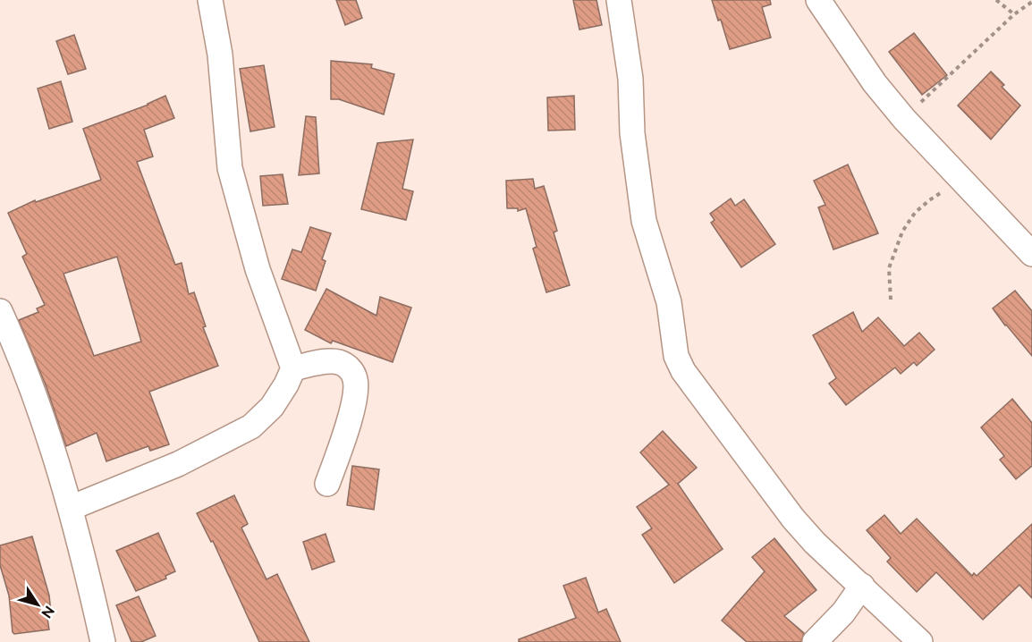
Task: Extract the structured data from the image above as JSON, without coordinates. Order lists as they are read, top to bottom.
{
  "north": "bottom right"
}
